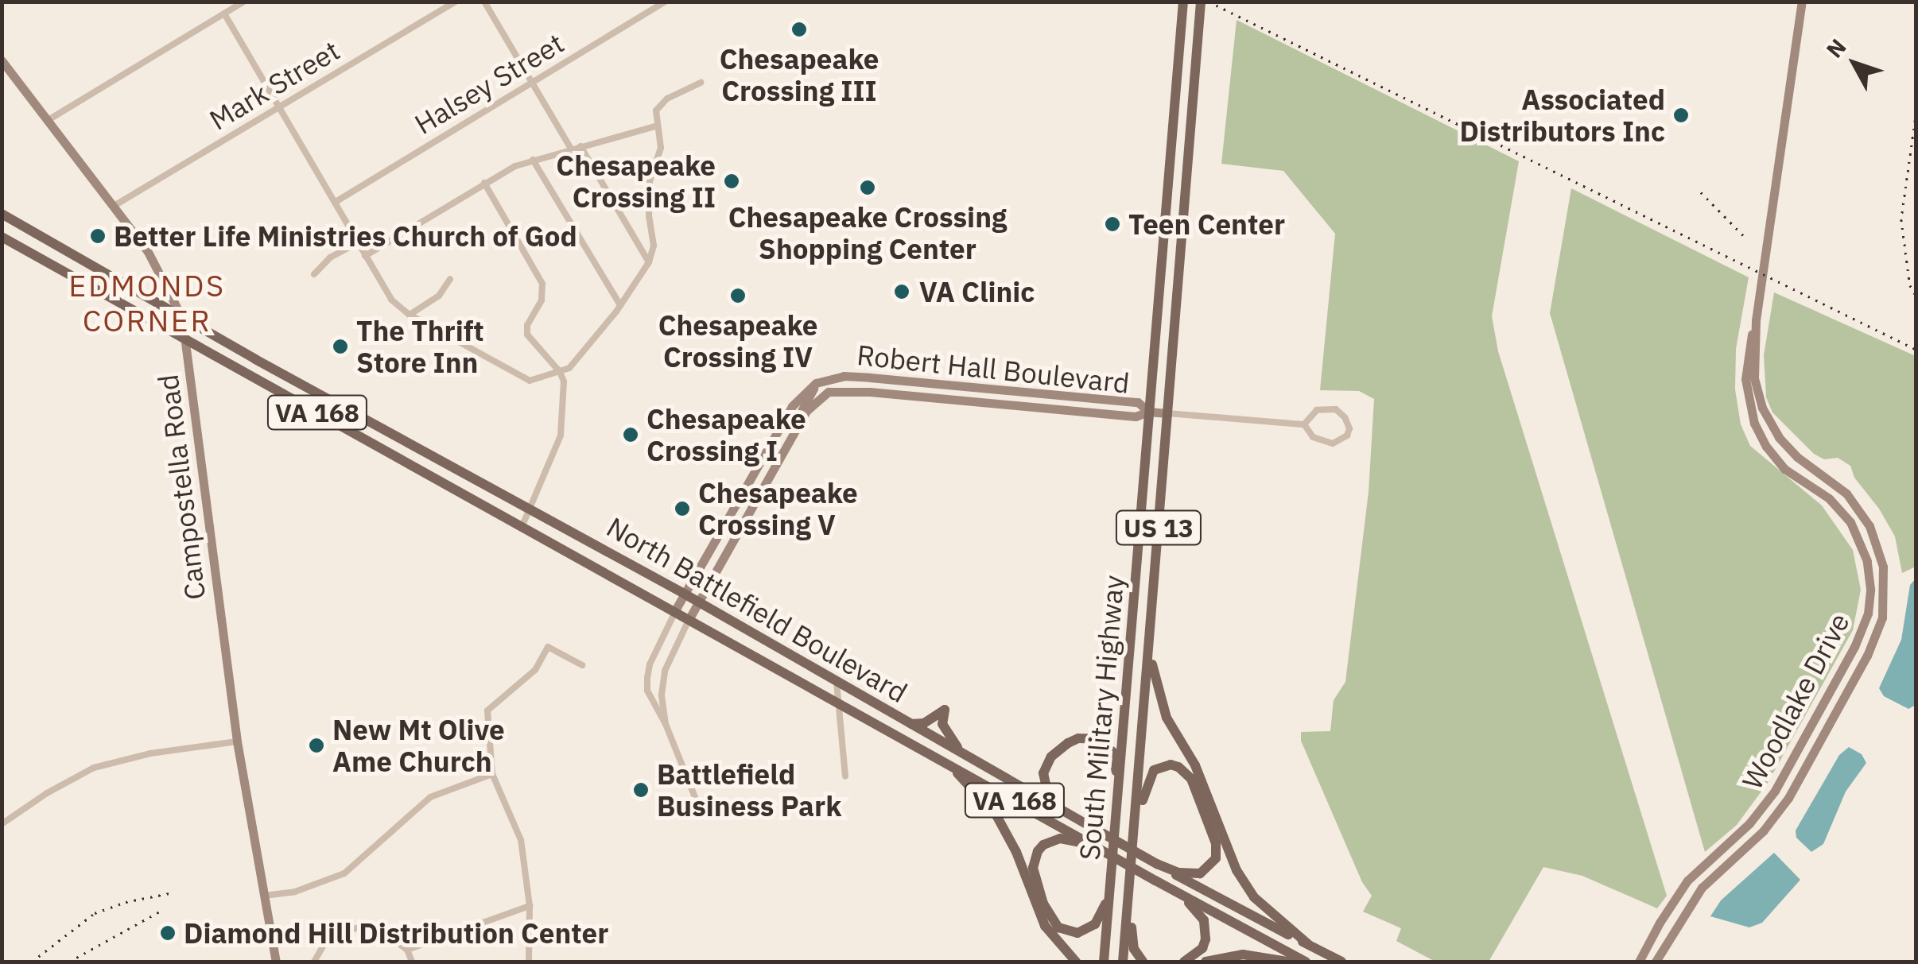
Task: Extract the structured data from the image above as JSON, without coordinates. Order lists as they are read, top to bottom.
{
  "streets": {
    "main road": [
      "VA 168",
      "US 13",
      "North Battlefield Boulevard",
      "South Military Highway"
    ],
    "street": [
      "Halsey Street",
      "Mark Street",
      "Robert Hall Boulevard",
      "Campostella Road",
      "Woodlake Drive"
    ]
  },
  "crossings": [
    ["Mark Street", "Campostella Road"],
    ["Robert Hall Boulevard", "North Battlefield Boulevard"],
    ["Robert Hall Boulevard", "South Military Highway"],
    ["VA 168", "Campostella Road"],
    ["VA 168", "North Battlefield Boulevard"],
    ["Campostella Road", "North Battlefield Boulevard"]
  ],
  "districts": ["EDMONDS CORNER"],
  "places": [
    "Chesapeake Crossing III",
    "Associated Distributors Inc",
    "Chesapeake Crossing II",
    "Chesapeake Crossing Shopping Center",
    "Teen Center",
    "Better Life Ministries Church of God",
    "VA Clinic",
    "Chesapeake Crossing IV",
    "The Thrift Store Inn",
    "Chesapeake Crossing I",
    "Chesapeake Crossing V",
    "New Mt Olive Ame Church",
    "Battlefield Business Park",
    "Diamond Hill Distribution Center"
  ],
  "north": "top left"
}
